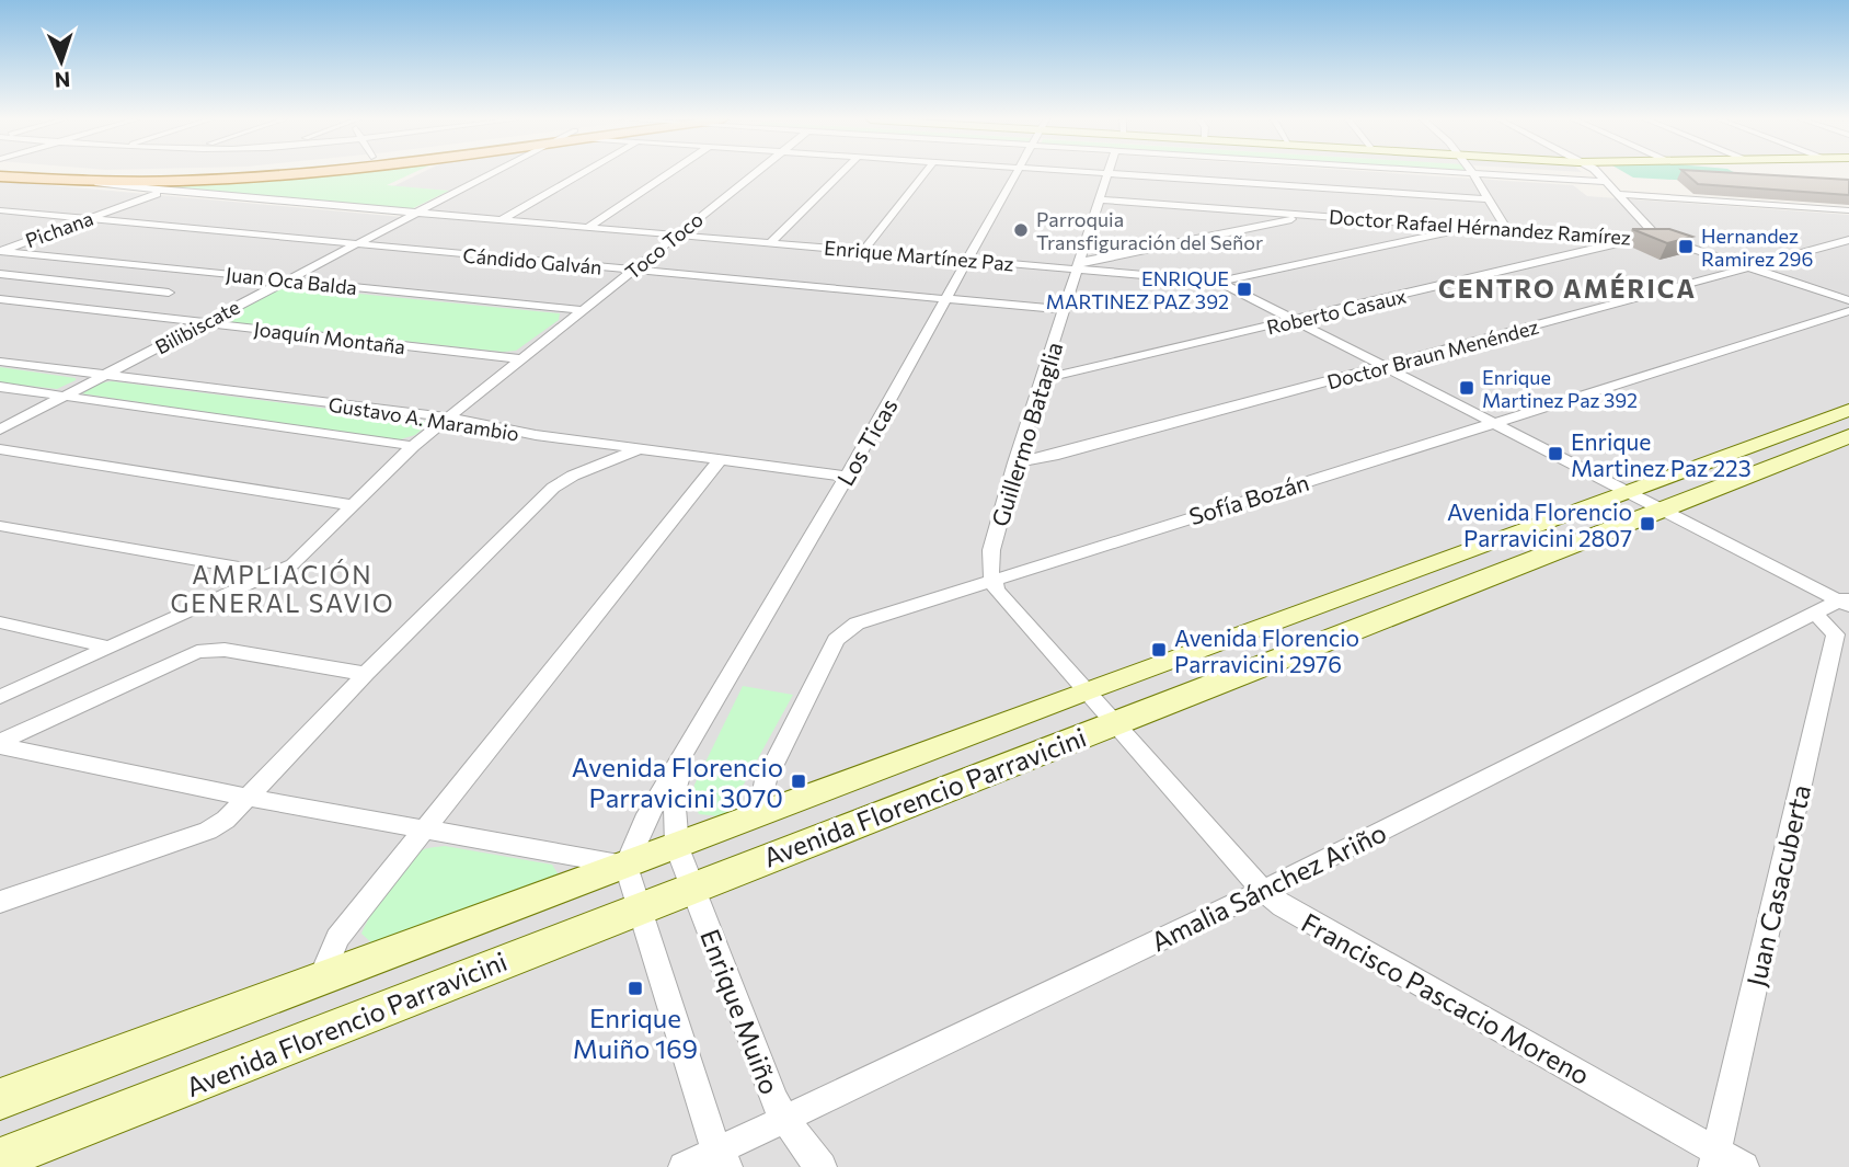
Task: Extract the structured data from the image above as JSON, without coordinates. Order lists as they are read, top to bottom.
{
  "streets": {
    "main road": ["Avenida Florencio Parravicini"],
    "street": [
      "Doctor Rafael Hérnandez Ramírez",
      "Pichana",
      "Toco Toco",
      "Enrique Martínez Paz",
      "Cándido Galván",
      "Juan Oca Balda",
      "Roberto Casaux",
      "Bilibiscate",
      "Joaquín Montaña",
      "Doctor Braun Menéndez",
      "Gustavo A. Marambio",
      "Guillermo Bataglia",
      "Los Ticas",
      "Sofía Bozán",
      "Juan Casacuberta",
      "Amalia Sánchez Ariño",
      "Francisco Pascacio Moreno",
      "Enrique Muiño"
    ]
  },
  "crossings": [
    ["Doctor Rafael Hérnandez Ramírez", "Roberto Casaux"],
    ["Doctor Rafael Hérnandez Ramírez", "Doctor Braun Menéndez"],
    ["Doctor Rafael Hérnandez Ramírez", "Guillermo Bataglia"],
    ["Pichana", "Enrique Martínez Paz"],
    ["Pichana", "Cándido Galván"],
    ["Pichana", "Juan Oca Balda"],
    ["Toco Toco", "Enrique Martínez Paz"],
    ["Toco Toco", "Cándido Galván"],
    ["Toco Toco", "Juan Oca Balda"],
    ["Toco Toco", "Joaquín Montaña"],
    ["Toco Toco", "Gustavo A. Marambio"],
    ["Enrique Martínez Paz", "Roberto Casaux"],
    ["Enrique Martínez Paz", "Bilibiscate"],
    ["Enrique Martínez Paz", "Doctor Braun Menéndez"],
    ["Enrique Martínez Paz", "Guillermo Bataglia"],
    ["Enrique Martínez Paz", "Los Ticas"],
    ["Enrique Martínez Paz", "Sofía Bozán"],
    ["Enrique Martínez Paz", "Avenida Florencio Parravicini"],
    ["Enrique Martínez Paz", "Amalia Sánchez Ariño"],
    ["Cándido Galván", "Bilibiscate"],
    ["Cándido Galván", "Guillermo Bataglia"],
    ["Cándido Galván", "Los Ticas"],
    ["Juan Oca Balda", "Bilibiscate"],
    ["Roberto Casaux", "Guillermo Bataglia"],
    ["Bilibiscate", "Joaquín Montaña"],
    ["Bilibiscate", "Gustavo A. Marambio"],
    ["Doctor Braun Menéndez", "Guillermo Bataglia"],
    ["Gustavo A. Marambio", "Los Ticas"],
    ["Guillermo Bataglia", "Sofía Bozán"],
    ["Los Ticas", "Avenida Florencio Parravicini"],
    ["Los Ticas", "Enrique Muiño"],
    ["Sofía Bozán", "Avenida Florencio Parravicini"],
    ["Avenida Florencio Parravicini", "Francisco Pascacio Moreno"],
    ["Avenida Florencio Parravicini", "Enrique Muiño"],
    ["Juan Casacuberta", "Amalia Sánchez Ariño"],
    ["Juan Casacuberta", "Francisco Pascacio Moreno"],
    ["Amalia Sánchez Ariño", "Francisco Pascacio Moreno"],
    ["Amalia Sánchez Ariño", "Enrique Muiño"]
  ],
  "districts": ["CENTRO AMÉRICA", "AMPLIACIÓN GENERAL SAVIO"],
  "places": {
    "other": ["Parroquia Transfiguración del Señor"],
    "transit": [
      "Hernandez Ramirez 296",
      "ENRIQUE MARTINEZ PAZ 392",
      "Enrique Martinez Paz 392",
      "Enrique Martinez Paz 223",
      "Avenida Florencio Parravicini 2807",
      "Avenida Florencio Parravicini 2976",
      "Avenida Florencio Parravicini 3070",
      "Enrique Muiño 169"
    ]
  },
  "north": "bottom"
}
